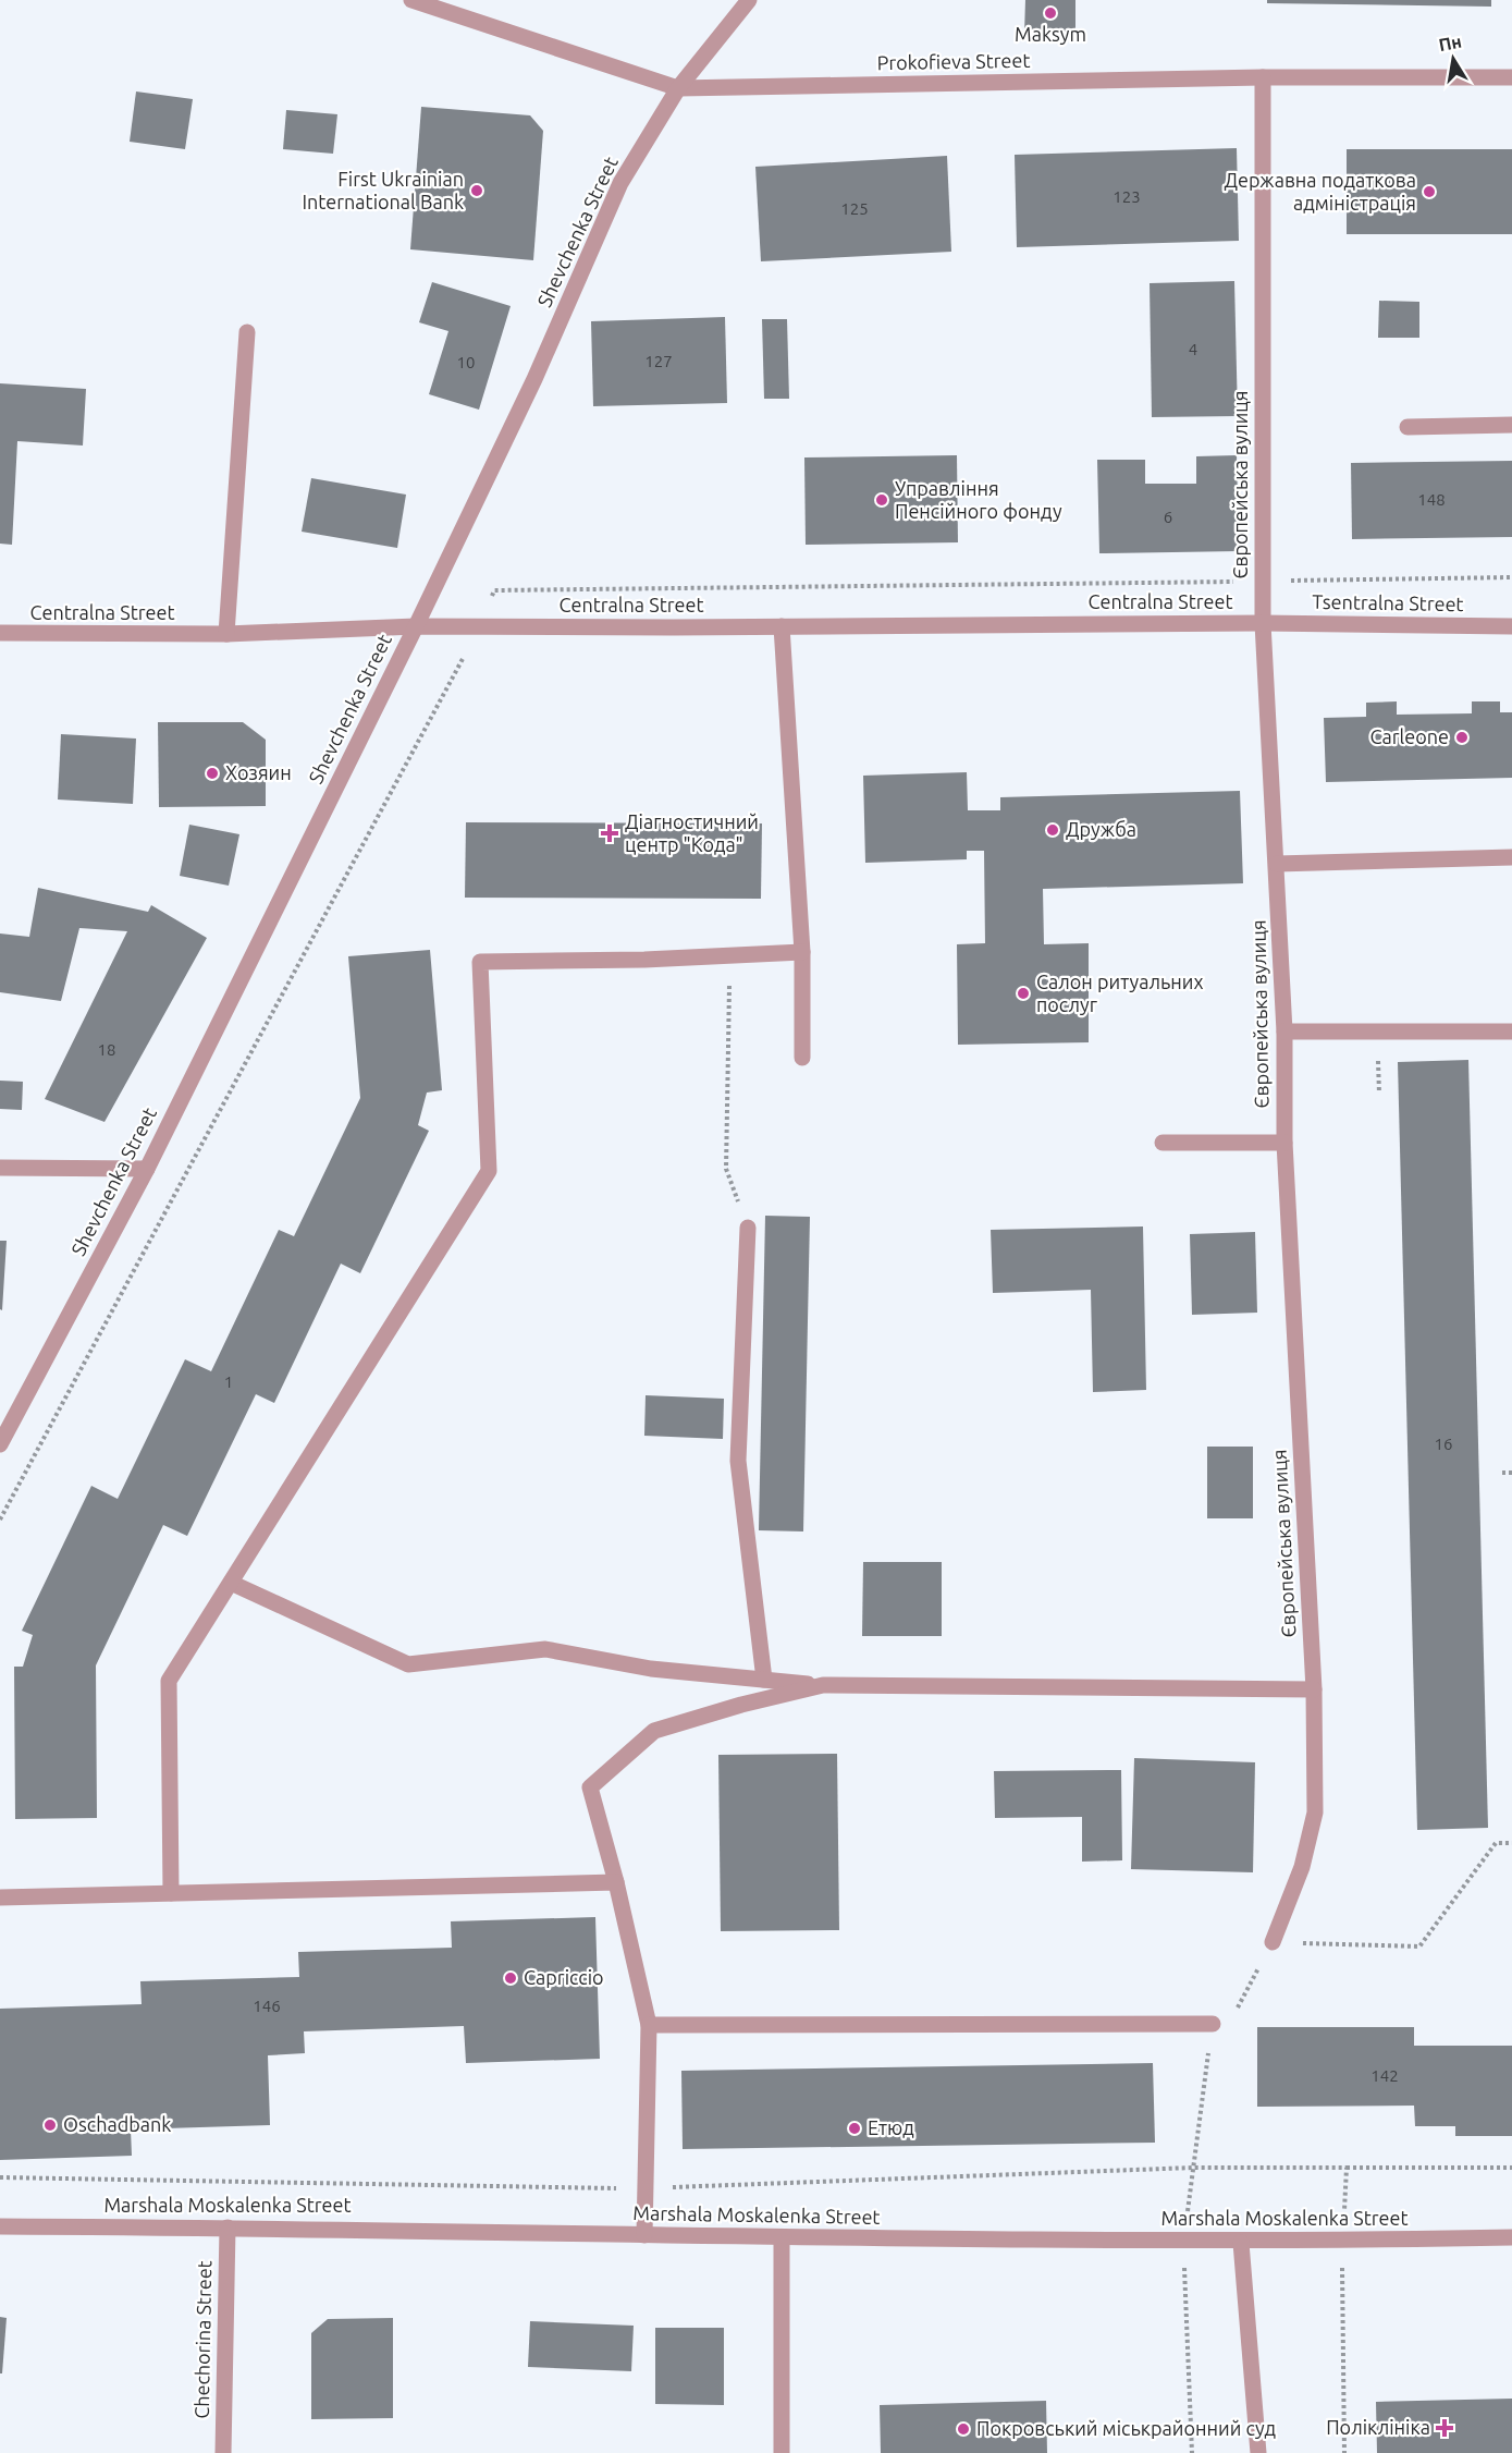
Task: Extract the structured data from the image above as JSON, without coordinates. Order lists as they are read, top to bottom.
{
  "streets": {
    "street": [
      "Prokofieva Street",
      "Shevchenka Street",
      "Європейська вулиця",
      "Centralna Street",
      "Tsentralna Street",
      "Marshala Moskalenka Street",
      "Chechorina Street"
    ]
  },
  "crossings": [
    ["Prokofieva Street", "Shevchenka Street"],
    ["Prokofieva Street", "Європейська вулиця"],
    ["Shevchenka Street", "Centralna Street"],
    ["Європейська вулиця", "Centralna Street"],
    ["Європейська вулиця", "Tsentralna Street"],
    ["Centralna Street", "Tsentralna Street"],
    ["Marshala Moskalenka Street", "Chechorina Street"]
  ],
  "places": {
    "other": [
      "Maksym",
      "First Ukrainian International Bank",
      "Державна податкова адміністрація",
      "Управління Пенсійного фонду",
      "Carleone",
      "Хозяин",
      "Дружба",
      "Салон ритуальних послуг",
      "Capriccio",
      "Oschadbank",
      "Етюд",
      "Покровський міськрайонний суд"
    ],
    "health": ["Діагностичний центр \"Кода\"", "Поліклініка"]
  },
  "house_numbers": [
    "123",
    "125",
    "4",
    "127",
    "10",
    "148",
    "6",
    "18",
    "1",
    "16",
    "146",
    "142"
  ],
  "north": "top"
}
